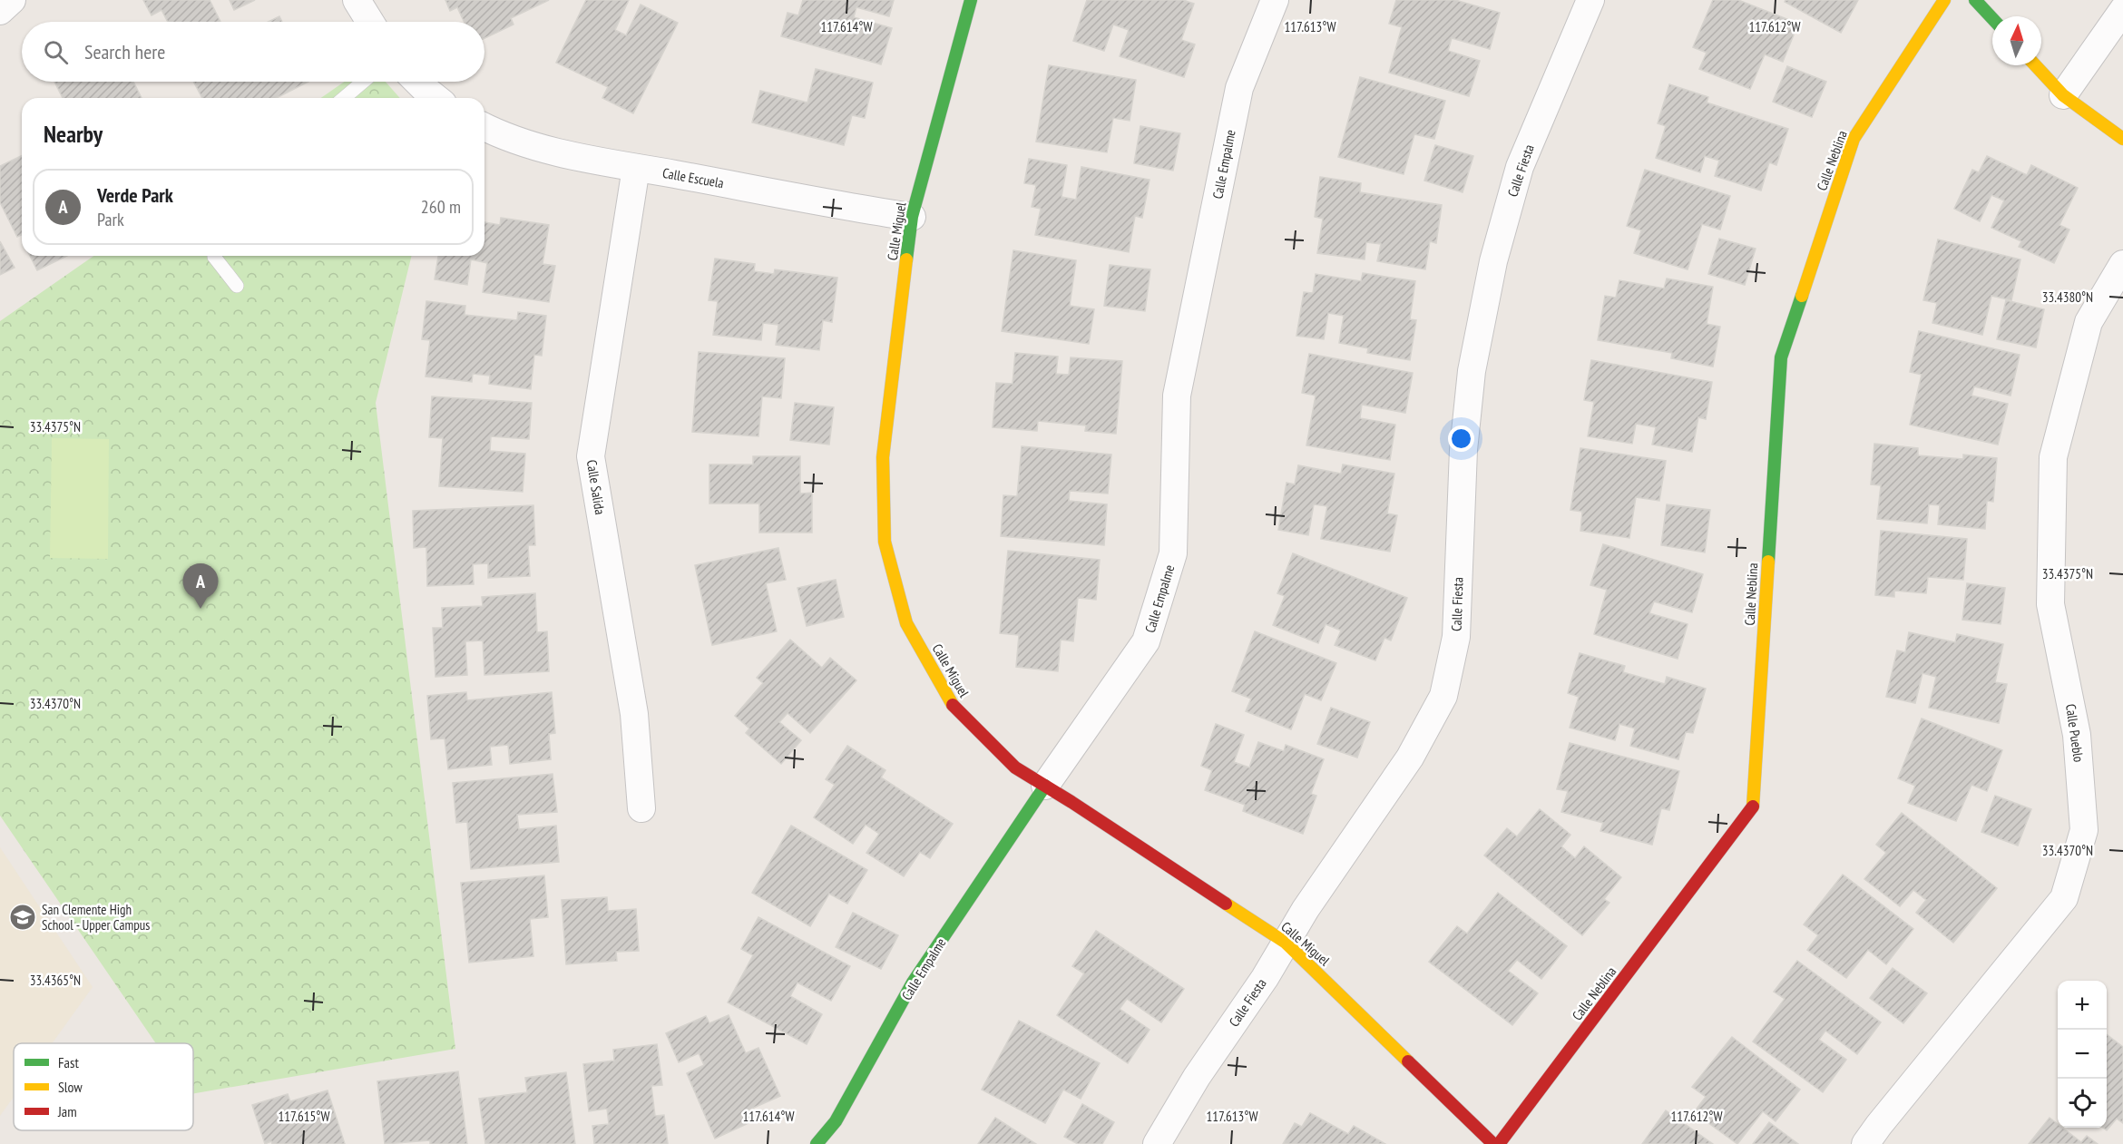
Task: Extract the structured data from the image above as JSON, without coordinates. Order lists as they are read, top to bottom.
{
  "streets": {
    "street": [
      "Calle Neblina",
      "Calle Empalme",
      "Calle Fiesta",
      "Calle Escuela",
      "Calle Miguel",
      "Calle Salida",
      "Calle Pueblo"
    ]
  },
  "crossings": [
    ["Calle Empalme", "Calle Miguel"],
    ["Calle Fiesta", "Calle Miguel"],
    ["Calle Escuela", "Calle Miguel"],
    ["Calle Escuela", "Calle Salida"]
  ],
  "places": {
    "school or university": ["San Clemente High School - Upper Campus"]
  },
  "legend": ["Fast", "Slow", "Jam"],
  "north": "top",
  "page": {
    "search": "Search here",
    "heading": "Nearby",
    "list": [
      {
        "mark": "A",
        "name": "Verde Park",
        "note": "Park",
        "value": "260 m"
      }
    ],
    "pins": "A",
    "map_buttons": ["+", "−"]
  },
  "coordinates": [
    "117.614°W",
    "117.613°W",
    "117.612°W",
    "33.4380°N",
    "33.4375°N",
    "33.4370°N",
    "33.4365°N",
    "117.615°W"
  ]
}
